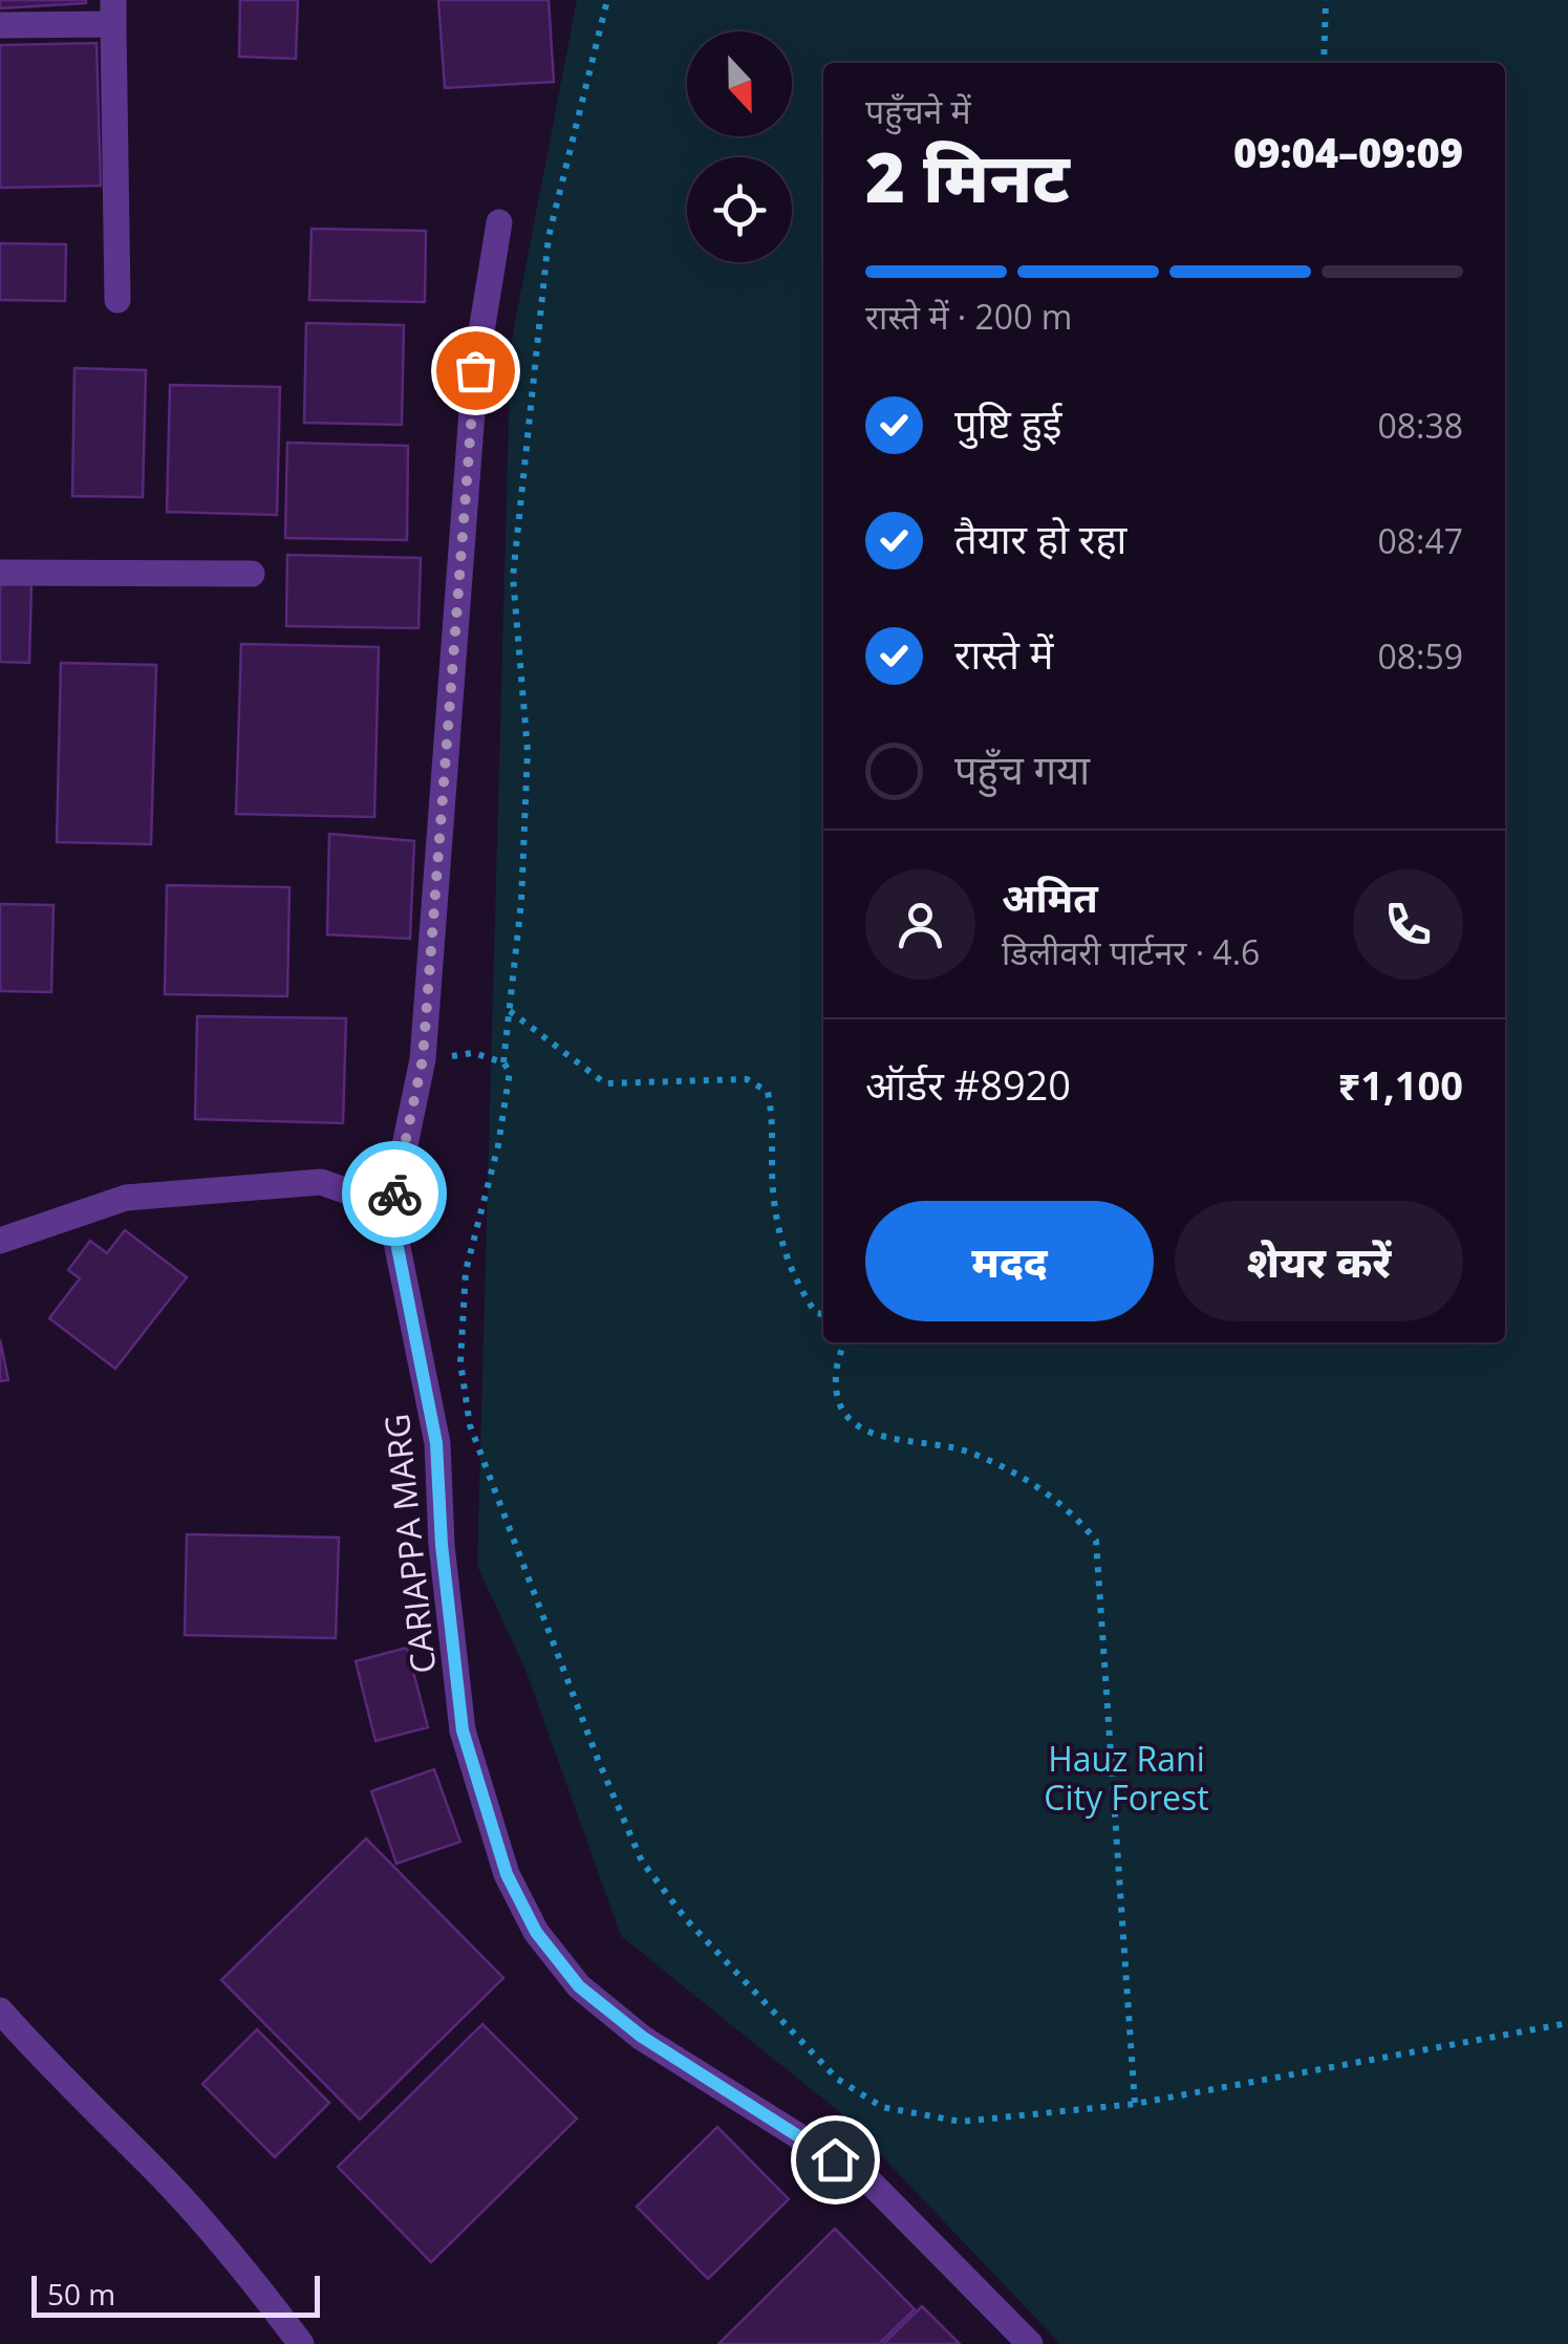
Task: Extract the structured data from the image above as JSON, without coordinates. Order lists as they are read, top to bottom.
{
  "streets": {
    "street": ["CARIAPPA MARG"]
  },
  "parks": ["Hauz Rani City Forest"],
  "scale_bar": "50 m",
  "north": "bottom",
  "page": {
    "heading": ["2 मिनट", "पहुँचने में", "09:04–09:09"],
    "panel": [
      "अमित",
      "डिलीवरी पार्टनर · 4.6",
      "ऑर्डर #8920",
      "₹1,100"
    ],
    "bar": "रास्ते में · 200 m",
    "list": [
      ["पुष्टि हुई", "08:38"],
      ["तैयार हो रहा", "08:47"],
      ["रास्ते में", "08:59"],
      "पहुँच गया"
    ],
    "buttons": ["मदद", "शेयर करें"],
    "scale": "50 m"
  }
}
